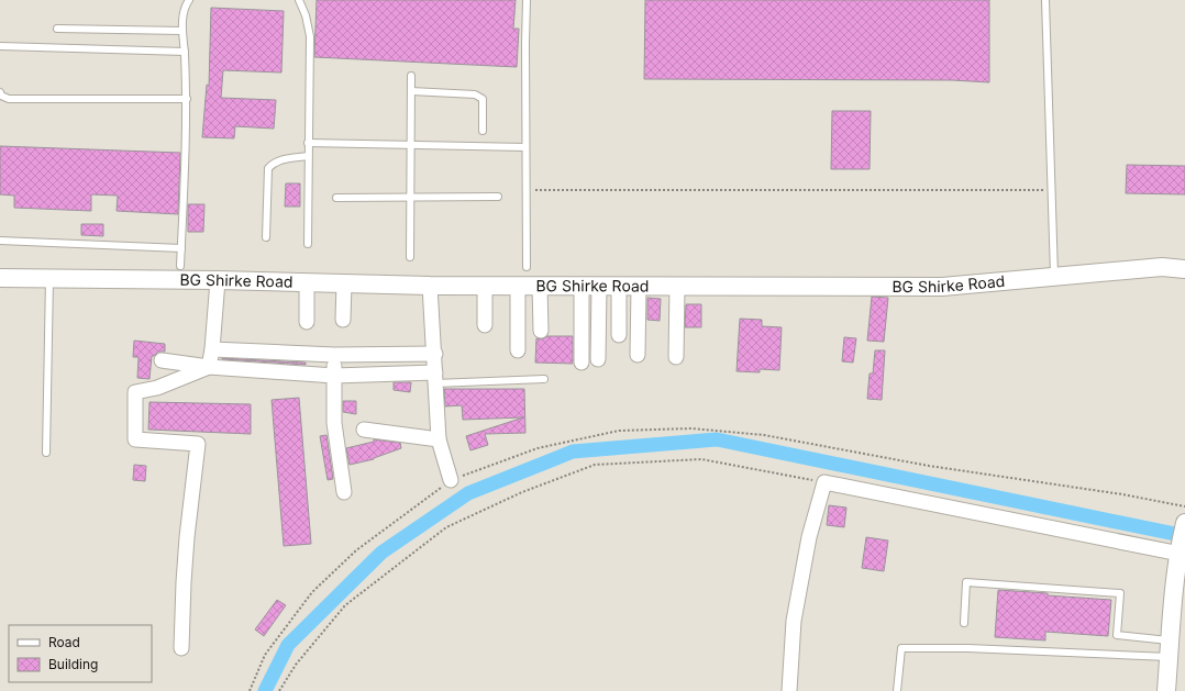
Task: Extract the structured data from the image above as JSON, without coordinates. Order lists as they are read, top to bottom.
{
  "streets": {
    "street": ["BG Shirke Road"]
  },
  "legend": ["Road", "Building"]
}
